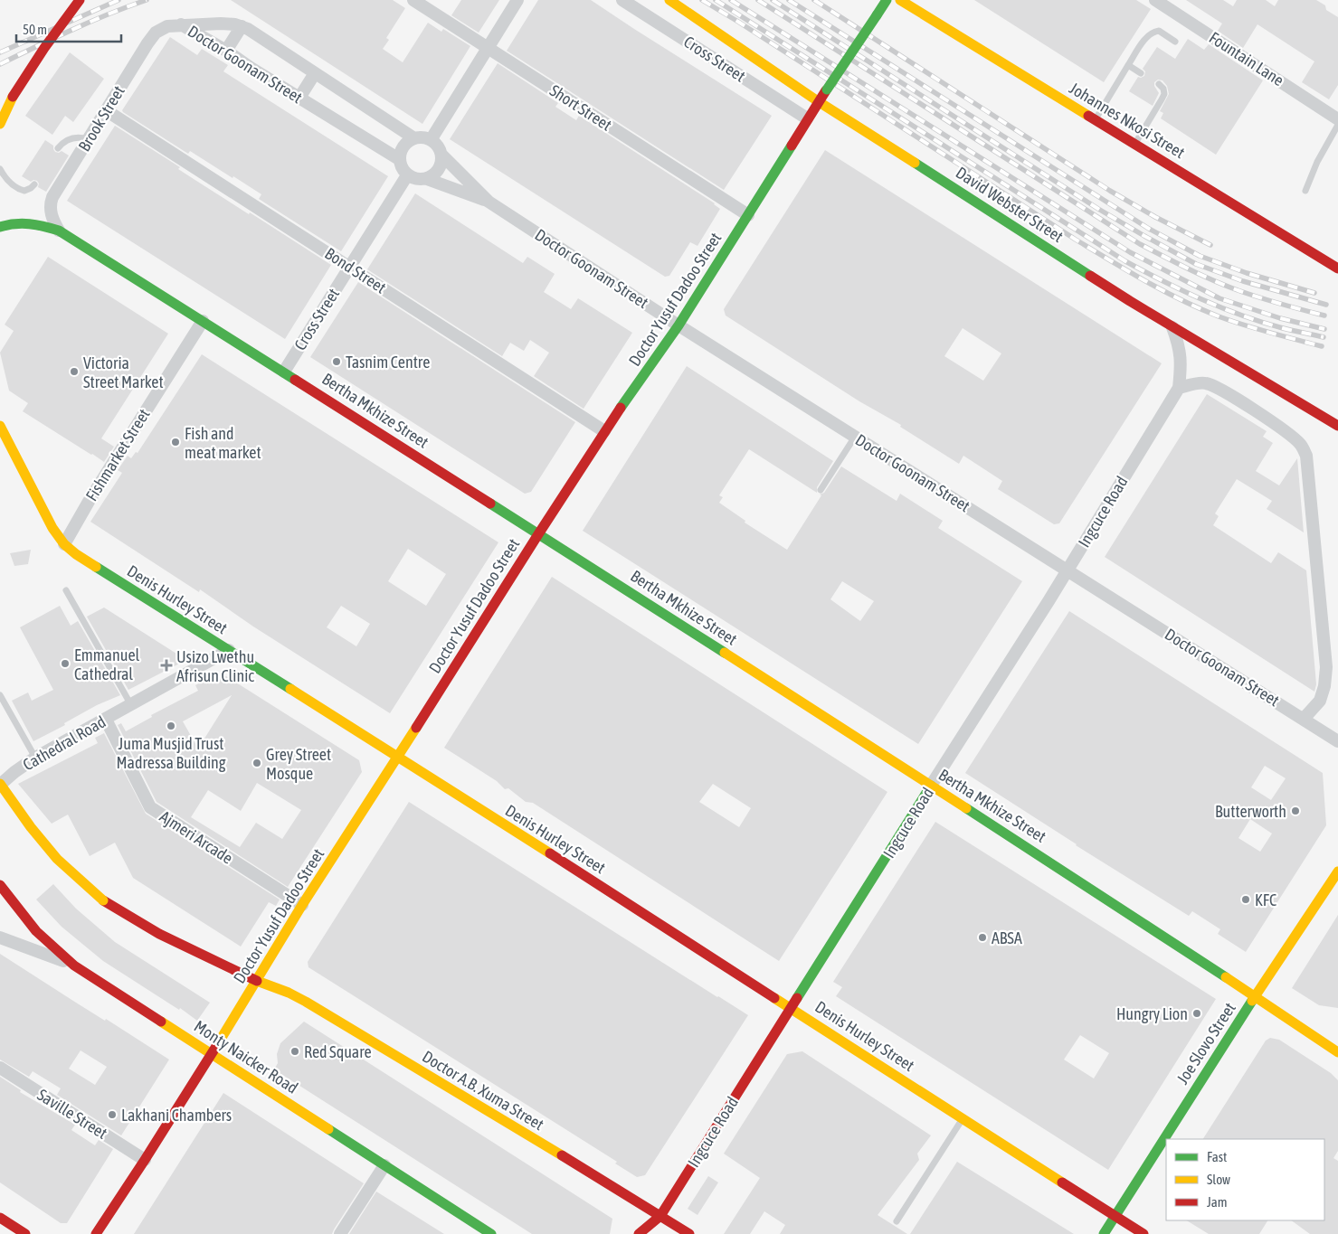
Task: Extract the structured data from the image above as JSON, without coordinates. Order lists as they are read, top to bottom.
{
  "streets": {
    "main road": [
      "Johannes Nkosi Street",
      "David Webster Street",
      "Doctor Yusuf Dadoo Street",
      "Bertha Mkhize Street",
      "Ingcuce Road",
      "Denis Hurley Street",
      "Joe Slovo Street",
      "Monty Naicker Road",
      "Doctor A.B. Xuma Street"
    ],
    "street": [
      "Cross Street",
      "Fountain Lane",
      "Doctor Goonam Street",
      "Short Street",
      "Brook Street",
      "Bond Street",
      "Fishmarket Street",
      "Cathedral Road",
      "Ajmeri Arcade",
      "Saville Street"
    ]
  },
  "crossings": [
    ["Cross Street", "Doctor Goonam Street"],
    ["Cross Street", "Bond Street"],
    ["Cross Street", "Doctor Yusuf Dadoo Street"],
    ["Cross Street", "Bertha Mkhize Street"],
    ["Doctor Goonam Street", "Brook Street"],
    ["Doctor Goonam Street", "Doctor Yusuf Dadoo Street"],
    ["Doctor Goonam Street", "Ingcuce Road"],
    ["Short Street", "Doctor Yusuf Dadoo Street"],
    ["Brook Street", "Bond Street"],
    ["Brook Street", "Bertha Mkhize Street"],
    ["David Webster Street", "Doctor Yusuf Dadoo Street"],
    ["David Webster Street", "Ingcuce Road"],
    ["Bond Street", "Doctor Yusuf Dadoo Street"],
    ["Doctor Yusuf Dadoo Street", "Bertha Mkhize Street"],
    ["Doctor Yusuf Dadoo Street", "Denis Hurley Street"],
    ["Doctor Yusuf Dadoo Street", "Ajmeri Arcade"],
    ["Doctor Yusuf Dadoo Street", "Monty Naicker Road"],
    ["Doctor Yusuf Dadoo Street", "Doctor A.B. Xuma Street"],
    ["Doctor Yusuf Dadoo Street", "Saville Street"],
    ["Bertha Mkhize Street", "Fishmarket Street"],
    ["Bertha Mkhize Street", "Ingcuce Road"],
    ["Bertha Mkhize Street", "Joe Slovo Street"],
    ["Fishmarket Street", "Denis Hurley Street"],
    ["Ingcuce Road", "Denis Hurley Street"],
    ["Ingcuce Road", "Doctor A.B. Xuma Street"],
    ["Denis Hurley Street", "Cathedral Road"],
    ["Denis Hurley Street", "Joe Slovo Street"],
    ["Cathedral Road", "Ajmeri Arcade"],
    ["Cathedral Road", "Doctor A.B. Xuma Street"]
  ],
  "places": {
    "other": [
      "Tasnim Centre",
      "Victoria Street Market",
      "Fish and meat market",
      "Emmanuel Cathedral",
      "Juma Musjid Trust Madressa Building",
      "Grey Street Mosque",
      "Butterworth",
      "KFC",
      "ABSA",
      "Hungry Lion",
      "Red Square",
      "Lakhani Chambers"
    ],
    "health": ["Usizo Lwethu Afrisun Clinic"]
  },
  "legend": ["Fast", "Slow", "Jam"],
  "scale_bar": "50 m"
}
